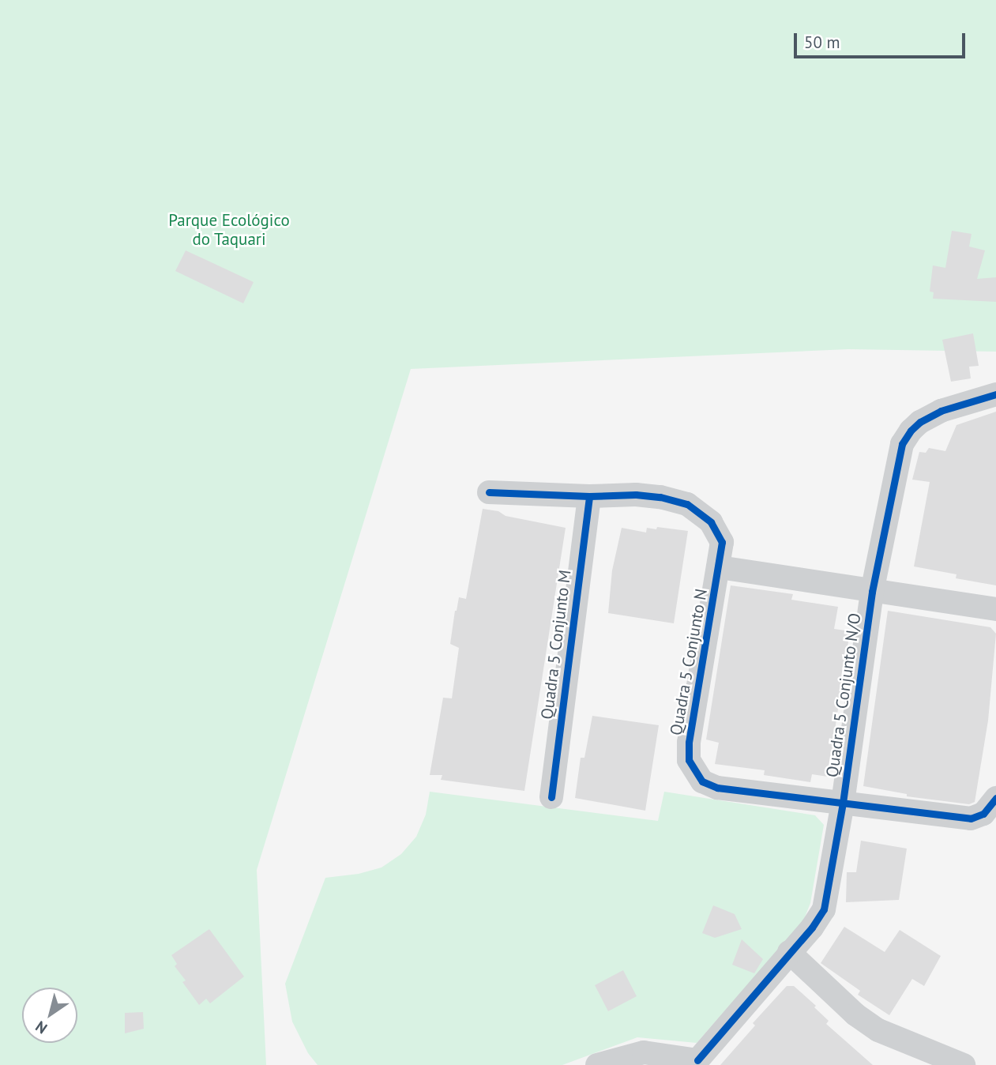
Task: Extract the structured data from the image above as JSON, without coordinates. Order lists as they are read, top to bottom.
{
  "streets": {
    "street": ["Quadra 5 Conjunto M", "Quadra 5 Conjunto N", "Quadra 5 Conjunto N/O"]
  },
  "crossings": [
    ["Quadra 5 Conjunto N", "Quadra 5 Conjunto N/O"]
  ],
  "parks": ["Parque Ecológico do Taquari"],
  "scale_bar": "50 m",
  "north": "bottom left"
}
